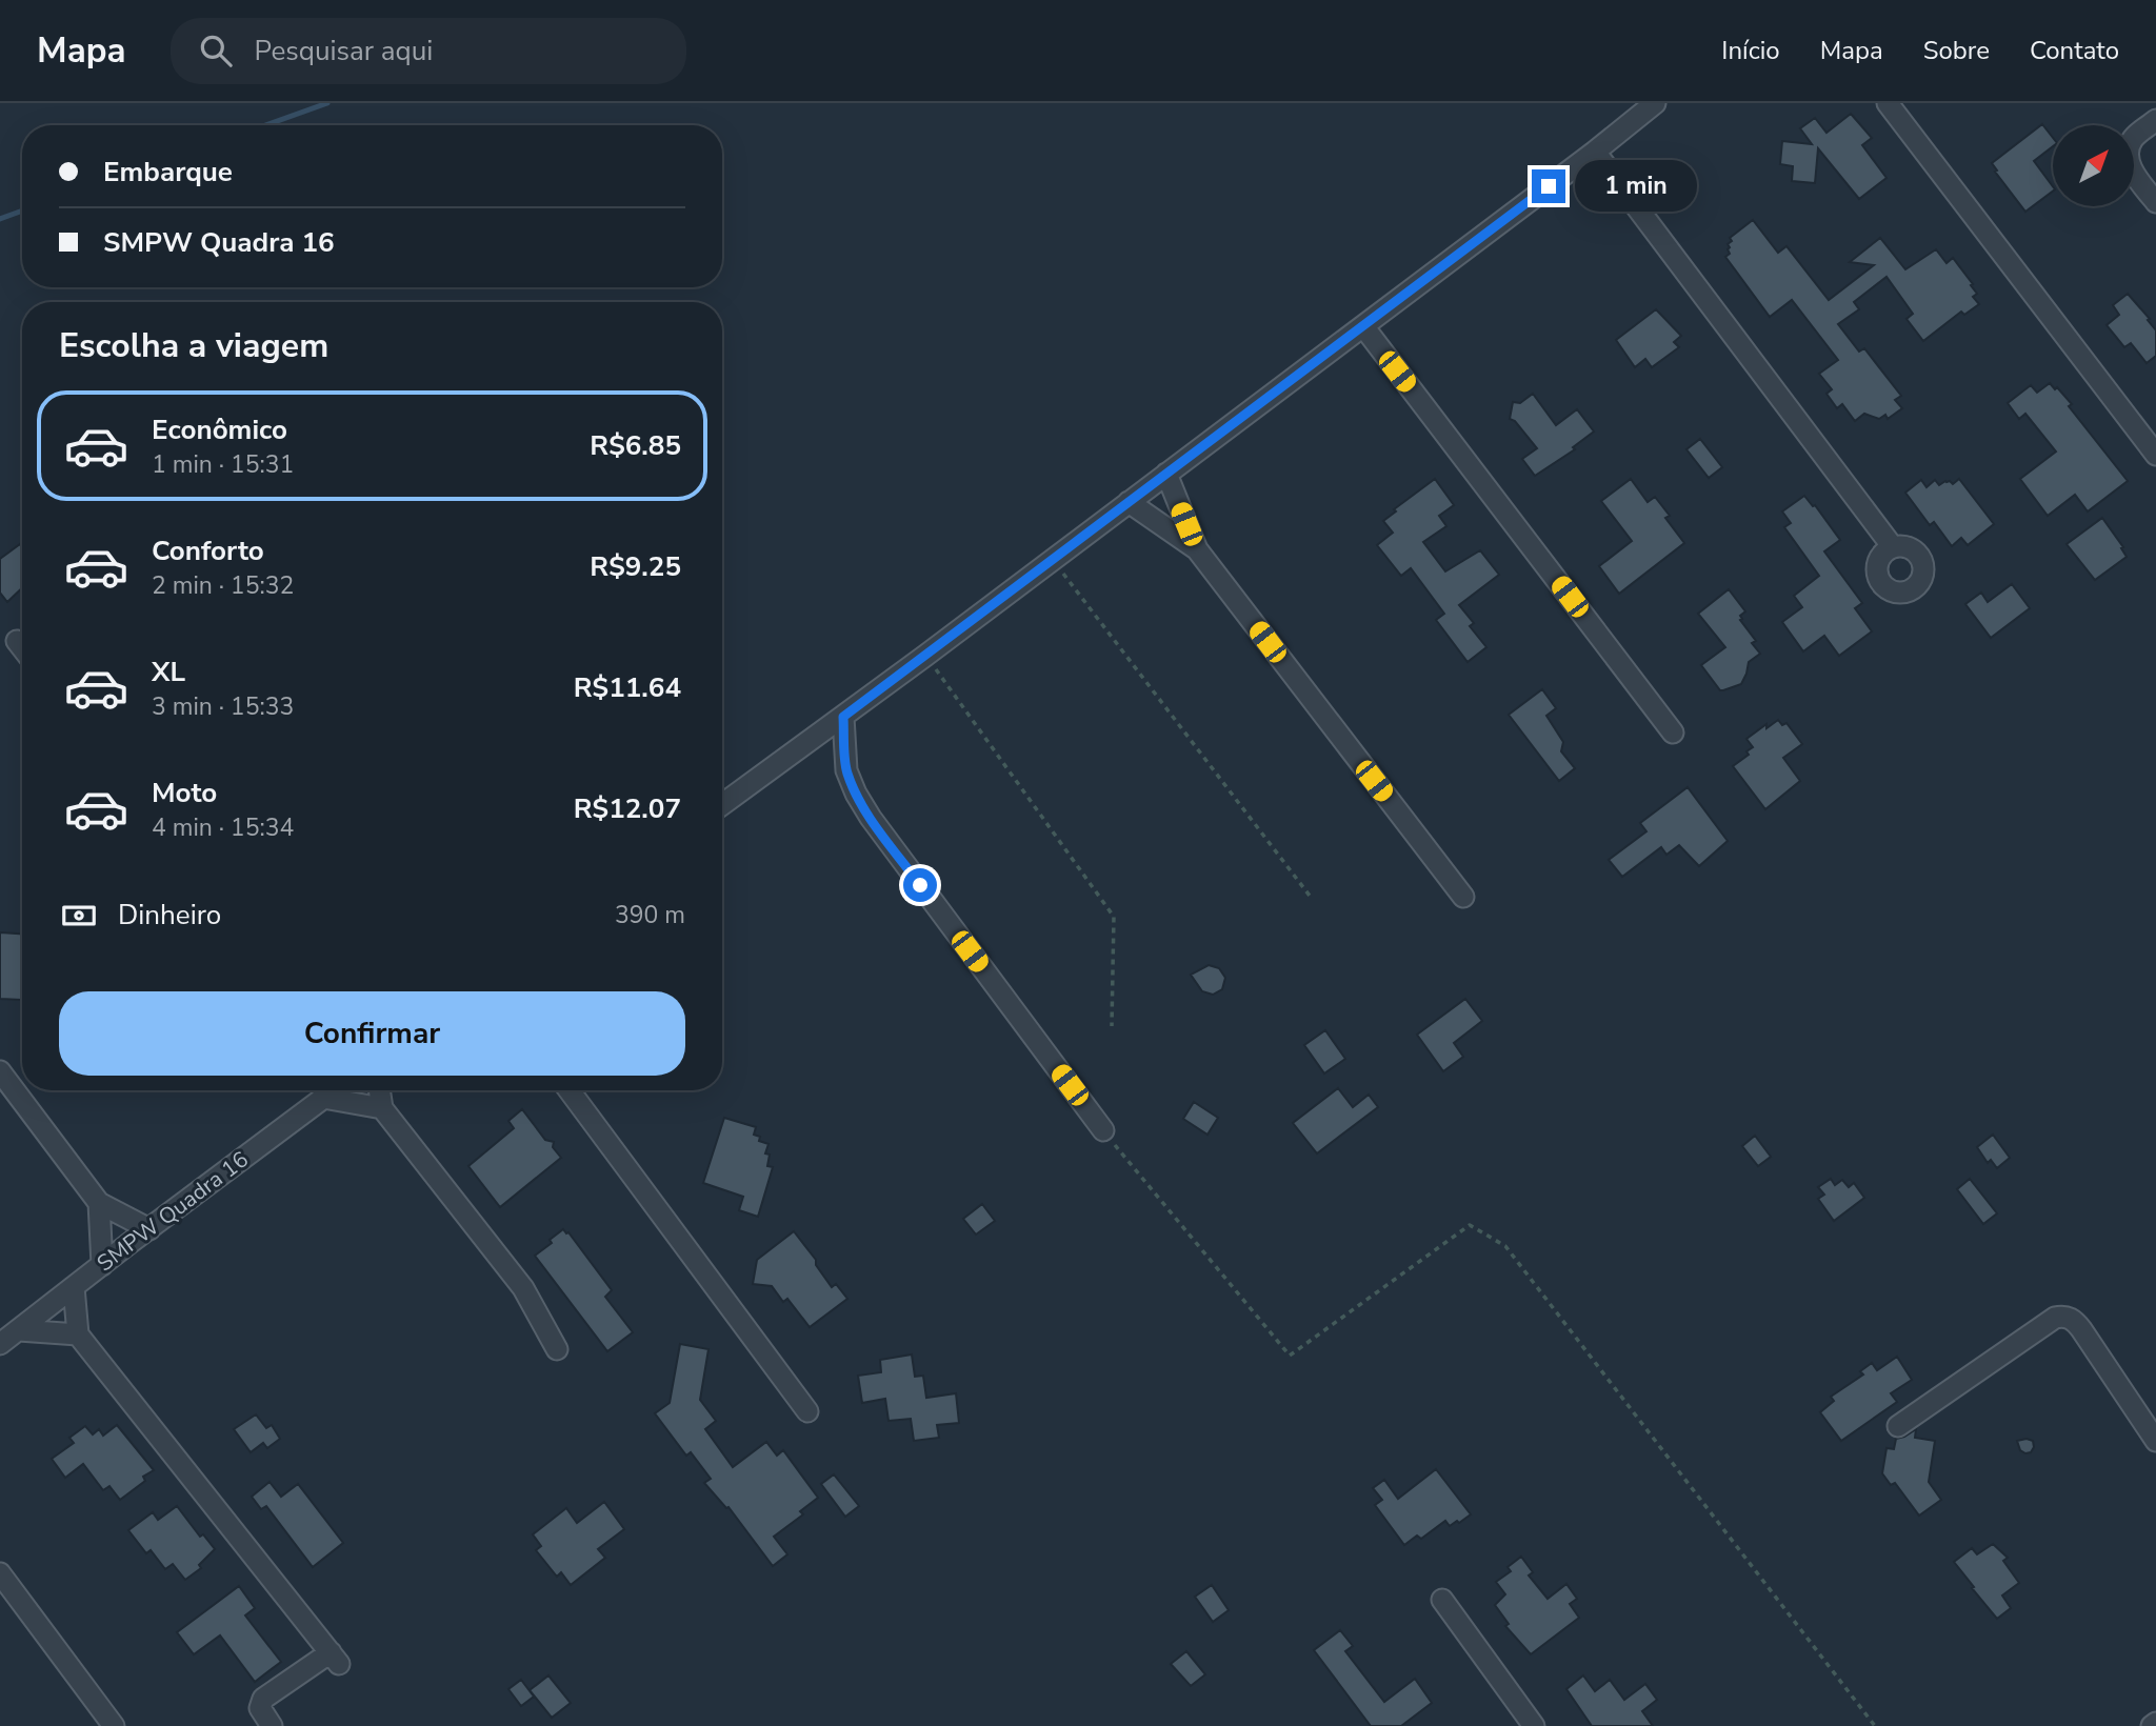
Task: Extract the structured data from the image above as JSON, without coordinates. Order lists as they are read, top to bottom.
{
  "streets": {
    "street": ["SMPW Quadra 16"]
  },
  "north": "top right",
  "page": {
    "header": "Mapa",
    "search": "Pesquisar aqui",
    "nav": [
      "Início",
      "Mapa",
      "Sobre",
      "Contato"
    ],
    "banner": ["Embarque", "SMPW Quadra 16"],
    "bubble": "1 min",
    "heading": "Escolha a viagem",
    "list": [
      {
        "name": "Econômico",
        "note": "1 min · 15:31",
        "value": "R$6.85"
      },
      {
        "name": "Conforto",
        "note": "2 min · 15:32",
        "value": "R$9.25"
      },
      {
        "name": "XL",
        "note": "3 min · 15:33",
        "value": "R$11.64"
      },
      {
        "name": "Moto",
        "note": "4 min · 15:34",
        "value": "R$12.07"
      }
    ],
    "pay": ["Dinheiro", "390 m"],
    "buttons": "Confirmar"
  }
}
